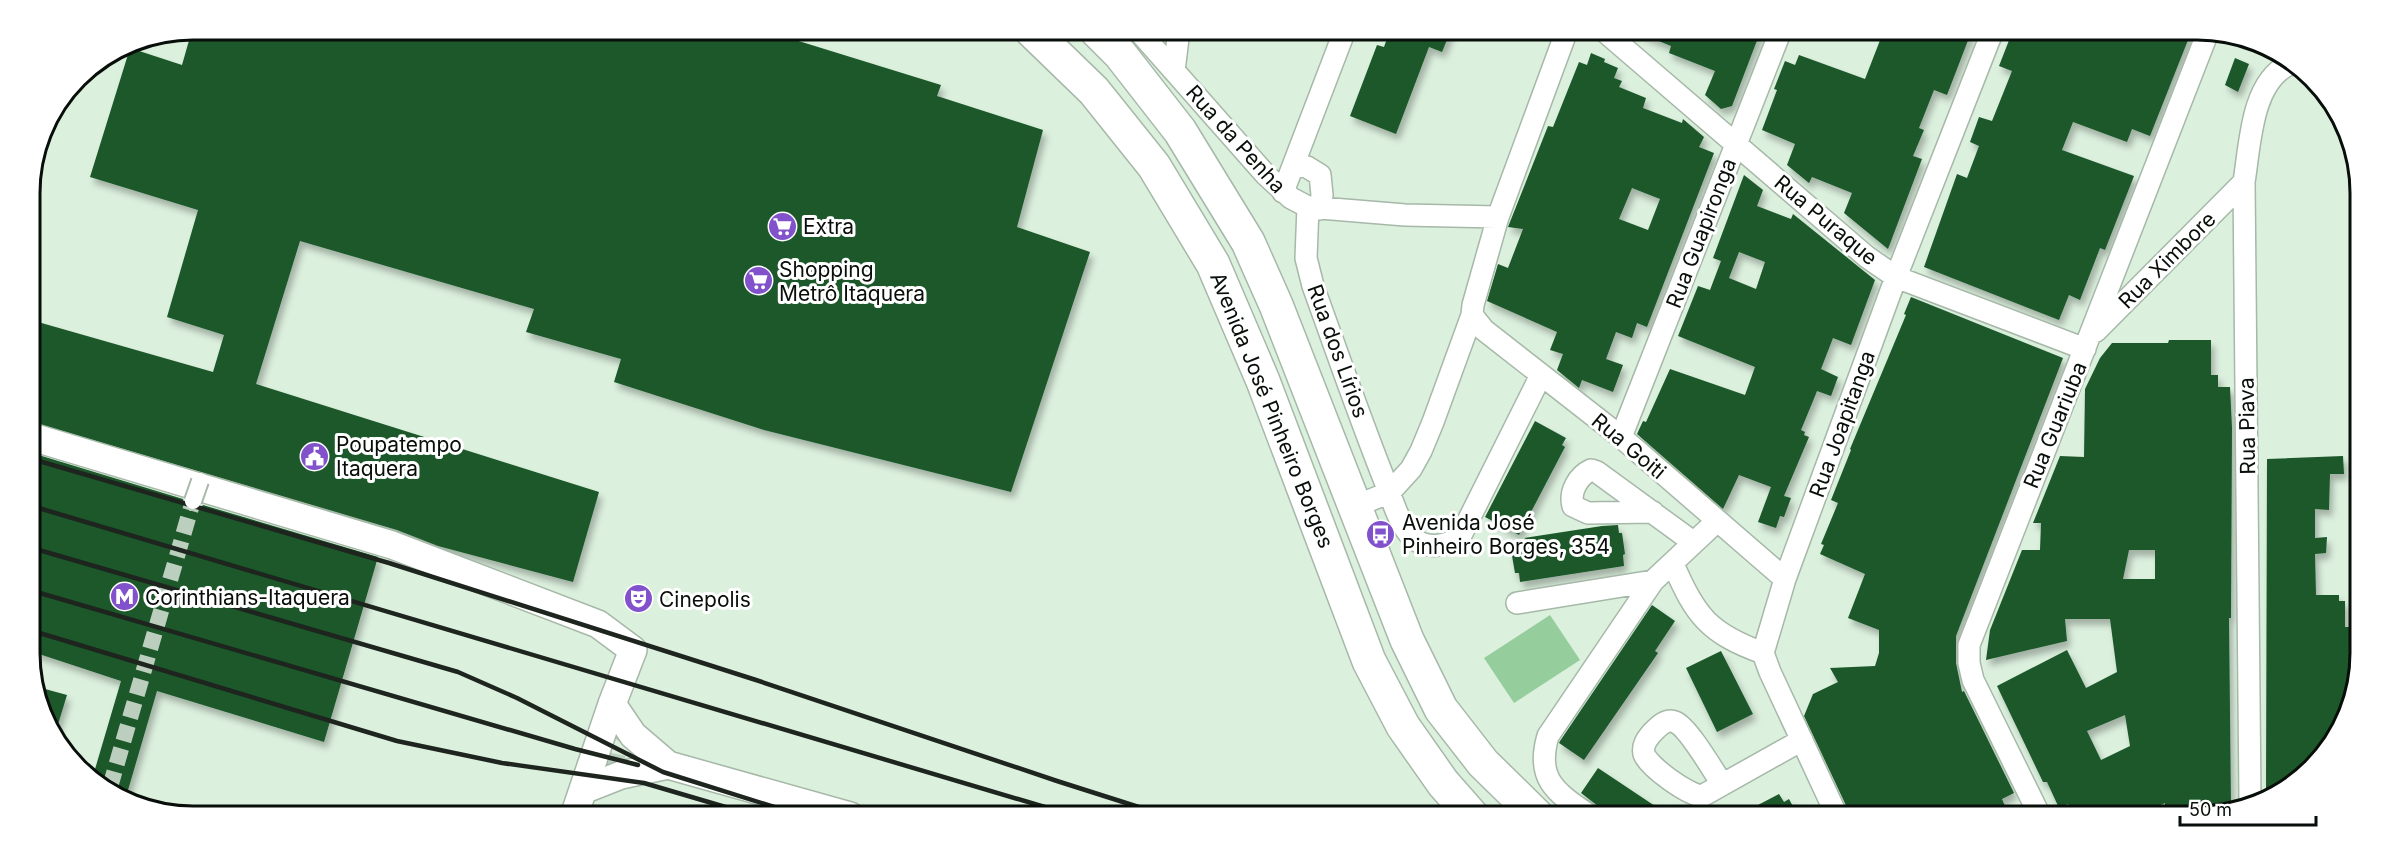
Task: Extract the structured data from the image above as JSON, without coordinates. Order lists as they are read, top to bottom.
{
  "streets": {
    "main road": ["Avenida José Pinheiro Borges"],
    "street": [
      "Rua da Penha",
      "Rua Puraque",
      "Rua Guapironga",
      "Rua Ximbore",
      "Rua dos Lírios",
      "Rua Joapitanga",
      "Rua Guariuba",
      "Rua Piava",
      "Rua Goiti"
    ]
  },
  "crossings": [
    ["Rua da Penha", "Rua dos Lírios"],
    ["Rua Puraque", "Rua Guapironga"],
    ["Rua Puraque", "Rua Ximbore"],
    ["Rua Puraque", "Rua Joapitanga"],
    ["Rua Puraque", "Rua Guariuba"],
    ["Rua Guapironga", "Rua Goiti"],
    ["Rua Ximbore", "Rua Guariuba"],
    ["Rua Ximbore", "Rua Piava"],
    ["Rua dos Lírios", "Rua Goiti"],
    ["Rua Joapitanga", "Rua Goiti"]
  ],
  "places": {
    "supermarket": ["Extra", "Shopping Metrô Itaquera"],
    "public building": ["Poupatempo Itaquera"],
    "bus stop": ["Avenida José Pinheiro Borges, 354"],
    "metro station": ["Corinthians-Itaquera"],
    "theatre": ["Cinepolis"]
  },
  "scale_bar": "50 m"
}
